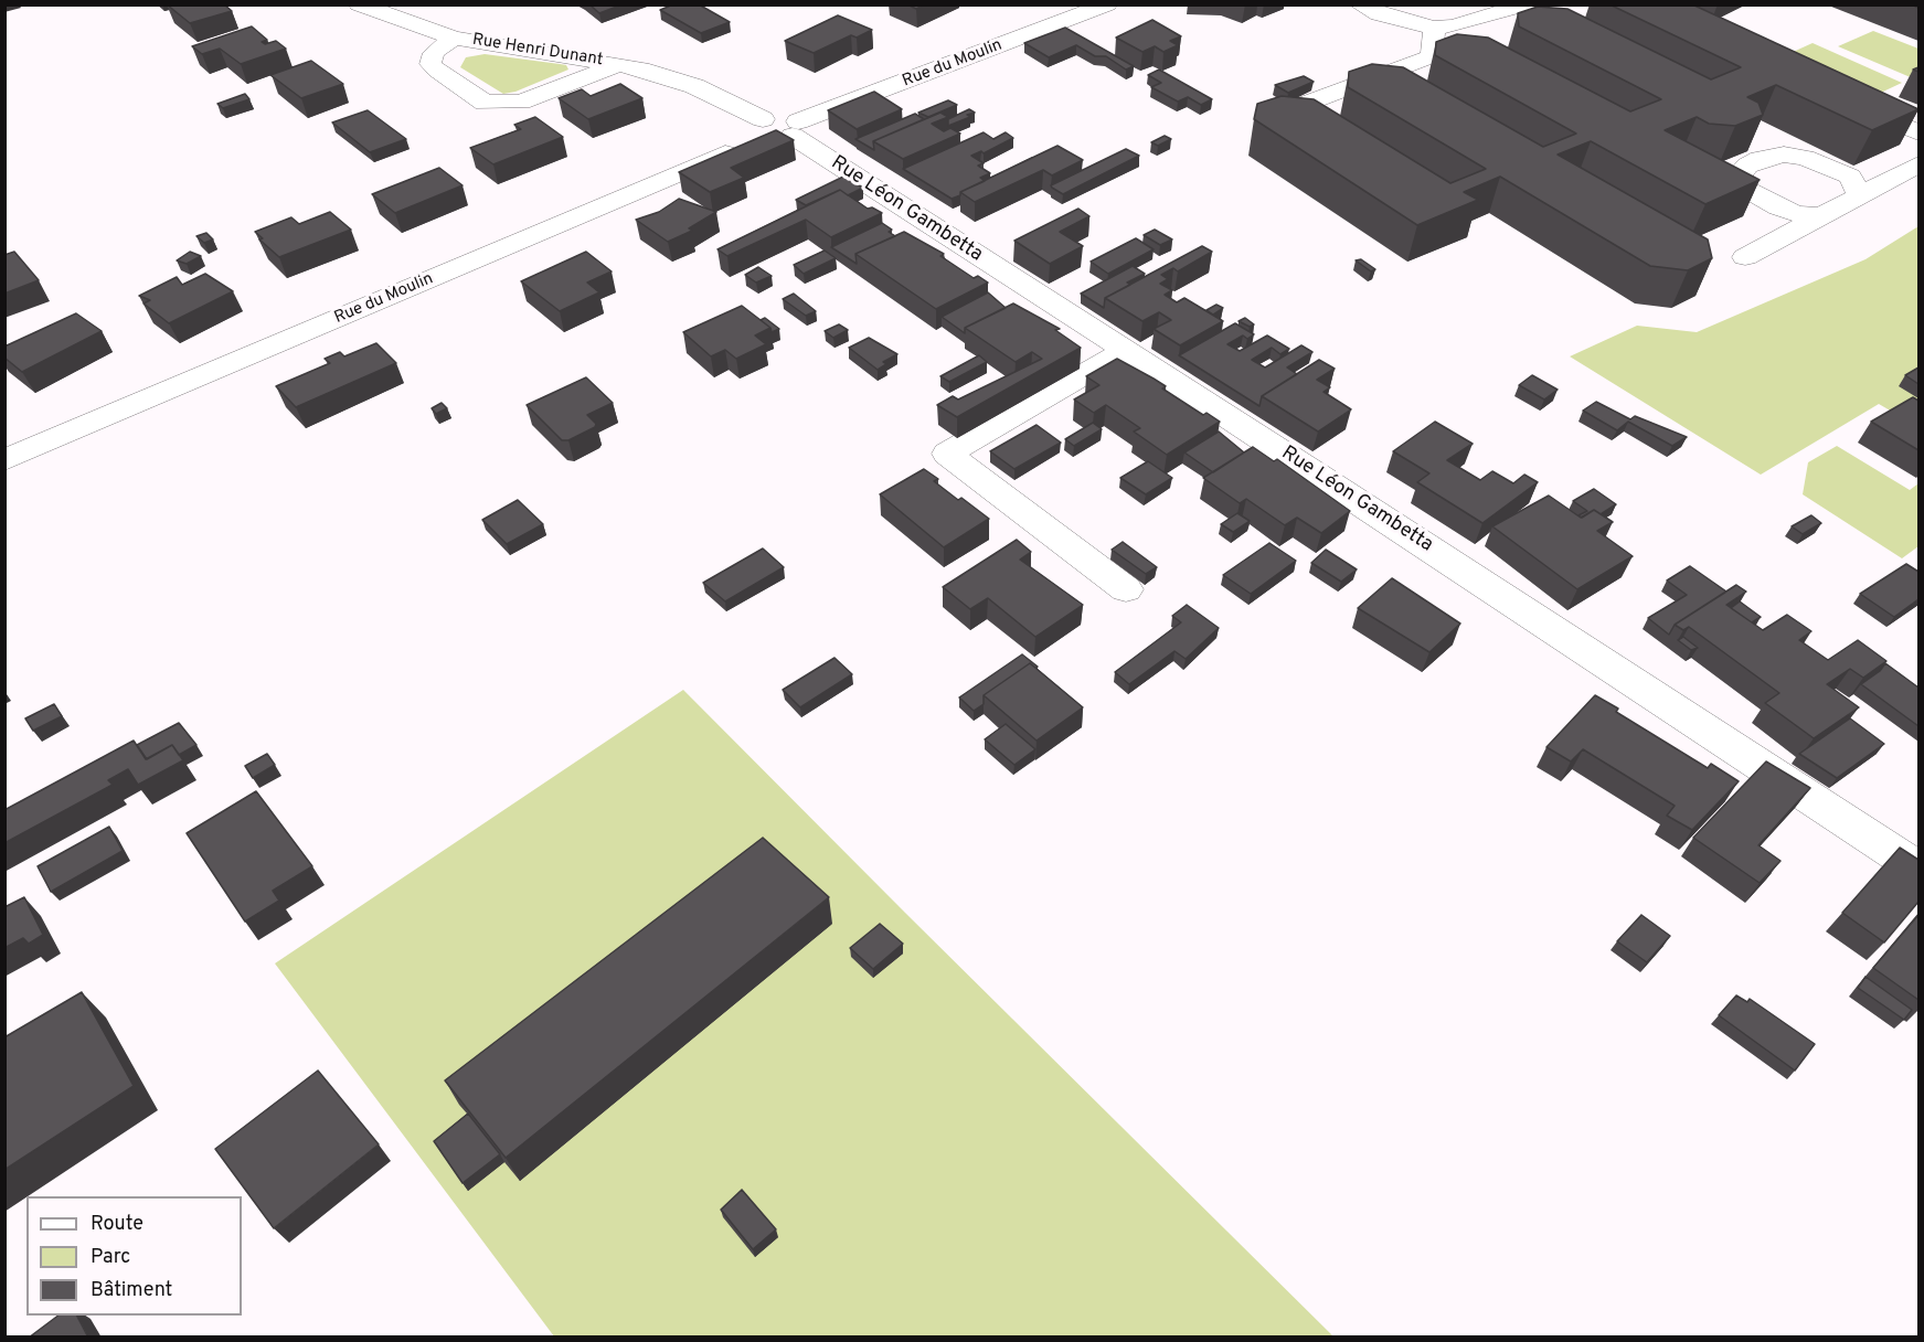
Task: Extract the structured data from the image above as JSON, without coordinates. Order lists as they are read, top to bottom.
{
  "streets": {
    "street": ["Rue Henri Dunant", "Rue du Moulin", "Rue Léon Gambetta"]
  },
  "crossings": [
    ["Rue Henri Dunant", "Rue du Moulin"],
    ["Rue Henri Dunant", "Rue Léon Gambetta"],
    ["Rue du Moulin", "Rue Léon Gambetta"]
  ],
  "legend": ["Route", "Parc", "Bâtiment"]
}
